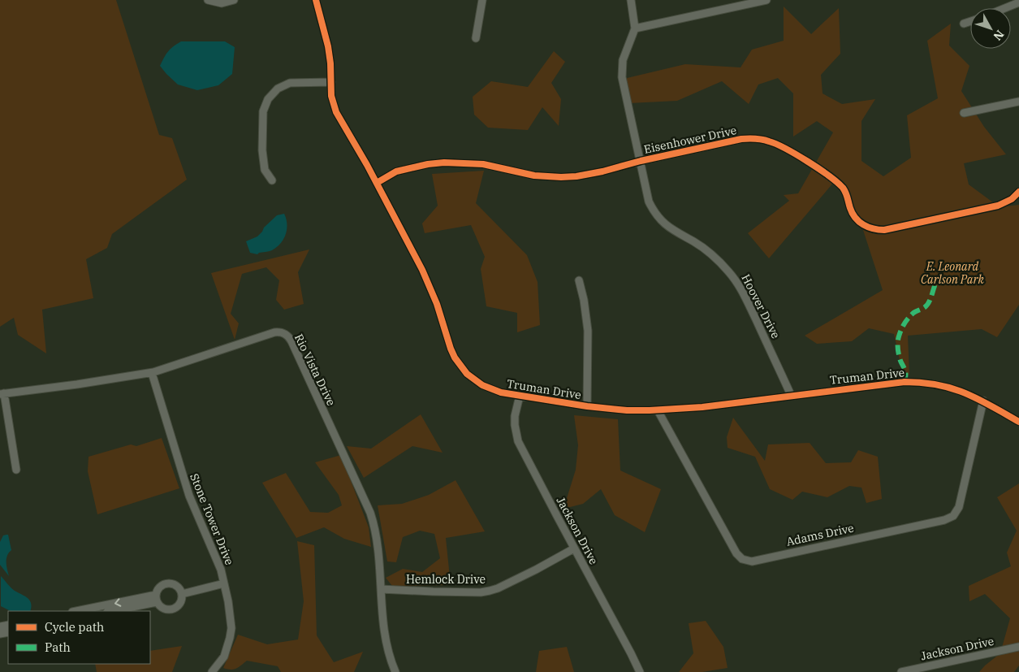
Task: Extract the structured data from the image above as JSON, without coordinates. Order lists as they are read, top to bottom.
{
  "streets": {
    "street": [
      "Eisenhower Drive",
      "Hoover Drive",
      "Rio Vista Drive",
      "Truman Drive",
      "Stone Tower Drive",
      "Jackson Drive",
      "Adams Drive",
      "Hemlock Drive"
    ]
  },
  "crossings": [
    ["Eisenhower Drive", "Hoover Drive"],
    ["Eisenhower Drive", "Truman Drive"],
    ["Hoover Drive", "Truman Drive"],
    ["Rio Vista Drive", "Stone Tower Drive"],
    ["Rio Vista Drive", "Hemlock Drive"],
    ["Truman Drive", "Jackson Drive"],
    ["Truman Drive", "Adams Drive"],
    ["Jackson Drive", "Hemlock Drive"]
  ],
  "parks": ["E. Leonard Carlson Park"],
  "legend": ["Cycle path", "Path"],
  "north": "bottom right"
}
